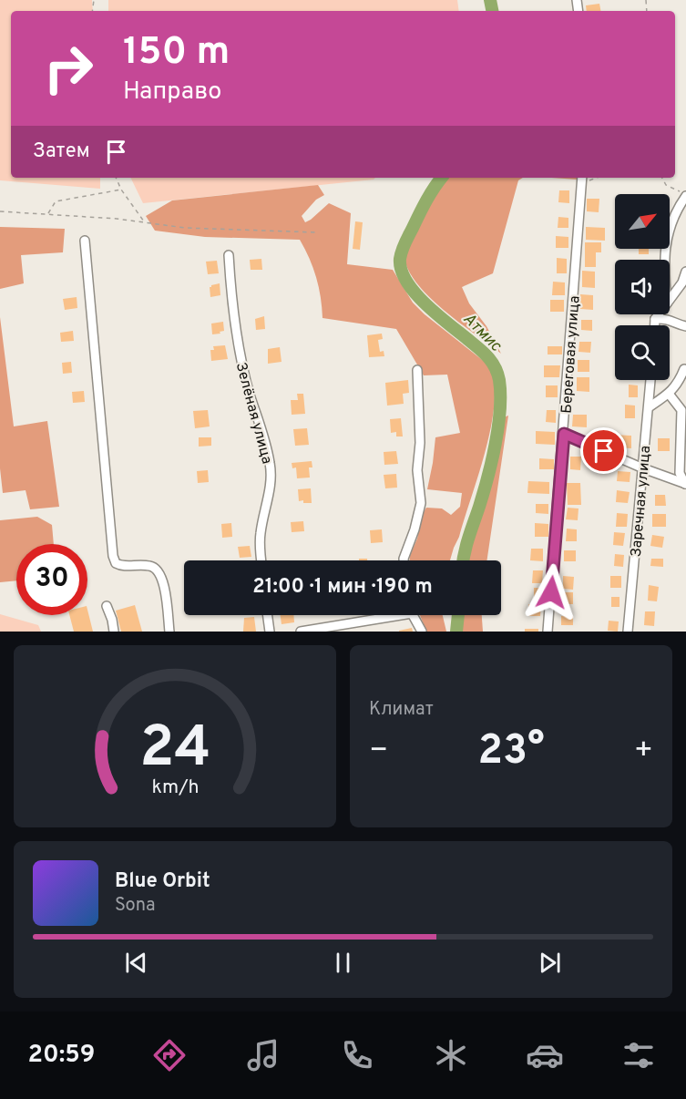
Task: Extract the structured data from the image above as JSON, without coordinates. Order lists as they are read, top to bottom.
{
  "streets": {
    "street": ["Береговая улица", "Зелёная улица", "Заречная улица"]
  },
  "water": ["Атмис"],
  "north": "top right",
  "page": {
    "turn": ["150 m", "Направо"],
    "then": "Затем",
    "limit": "30",
    "trip": "21:00 · 1 мин · 190 m",
    "tile": "Климат",
    "heat": ["−", "23°", "+"],
    "song": ["Blue Orbit", "Sona"],
    "tabs": "20:59",
    "gauge": ["24", "km/h"]
  }
}
